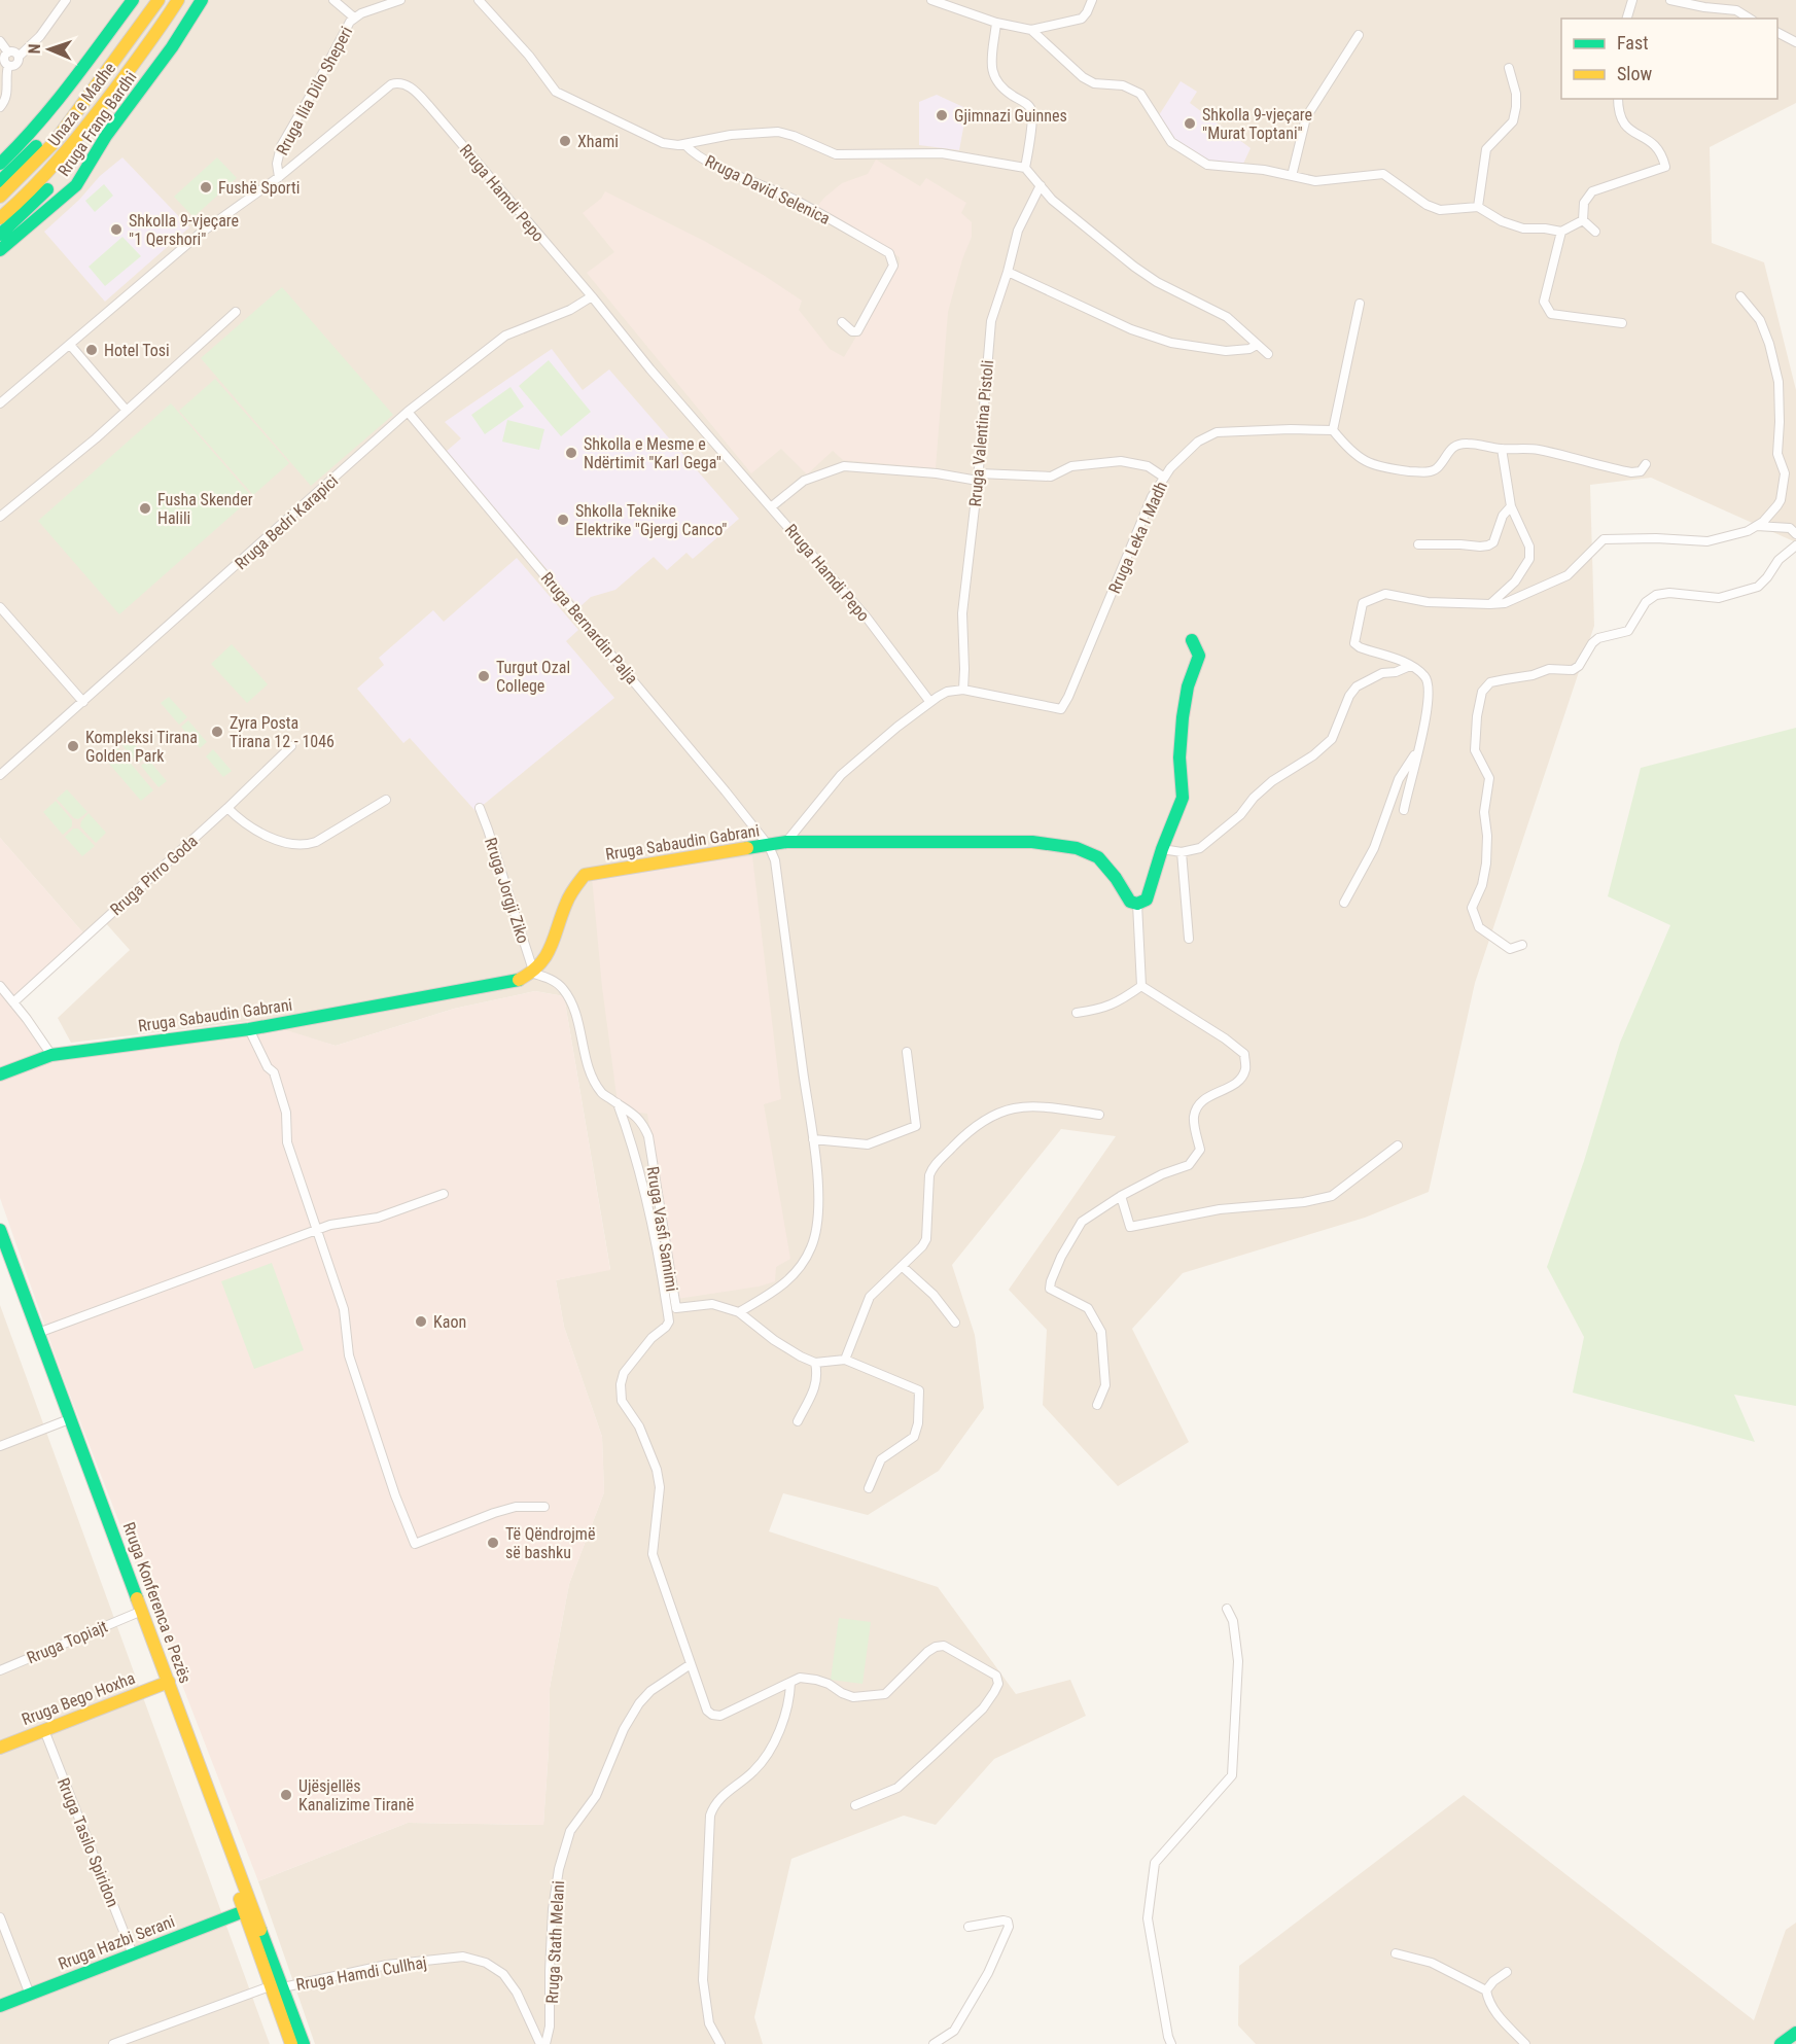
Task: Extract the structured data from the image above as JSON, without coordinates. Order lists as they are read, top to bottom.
{
  "streets": {
    "main road": [
      "Unaza e Madhe",
      "Rruga Frang Bardhi",
      "Rruga Sabaudin Gabrani",
      "Rruga Konferenca e Pezës",
      "Rruga Bego Hoxha",
      "Rruga Hazbi Serani"
    ],
    "street": [
      "Rruga Ilia Dilo Sheperi",
      "Rruga David Selenica",
      "Rruga Hamdi Pepo",
      "Rruga Valentina Pistoli",
      "Rruga Bedri Karapici",
      "Rruga Leka I Madh",
      "Rruga Bernardin Palja",
      "Rruga Pirro Goda",
      "Rruga Jorgji Ziko",
      "Rruga Vasfi Samimi",
      "Rruga Topiajt",
      "Rruga Tasilo Spiridon",
      "Rruga Stath Melani",
      "Rruga Hamdi Cullhaj"
    ]
  },
  "crossings": [
    ["Rruga Ilia Dilo Sheperi", "Rruga Hamdi Pepo"],
    ["Rruga Hamdi Pepo", "Rruga Bedri Karapici"],
    ["Rruga Hamdi Pepo", "Rruga Leka I Madh"],
    ["Rruga Valentina Pistoli", "Rruga Leka I Madh"],
    ["Rruga Bedri Karapici", "Rruga Bernardin Palja"],
    ["Rruga Leka I Madh", "Rruga Sabaudin Gabrani"],
    ["Rruga Bernardin Palja", "Rruga Sabaudin Gabrani"],
    ["Rruga Sabaudin Gabrani", "Rruga Jorgji Ziko"],
    ["Rruga Konferenca e Pezës", "Rruga Topiajt"],
    ["Rruga Konferenca e Pezës", "Rruga Bego Hoxha"],
    ["Rruga Konferenca e Pezës", "Rruga Hazbi Serani"],
    ["Rruga Konferenca e Pezës", "Rruga Hamdi Cullhaj"],
    ["Rruga Bego Hoxha", "Rruga Tasilo Spiridon"],
    ["Rruga Tasilo Spiridon", "Rruga Hazbi Serani"]
  ],
  "places": [
    "Gjimnazi Guinnes",
    "Shkolla 9-vjeçare \"Murat Toptani\"",
    "Xhami",
    "Fushë Sporti",
    "Shkolla 9-vjeçare \"1 Qershori\"",
    "Hotel Tosi",
    "Shkolla e Mesme e Ndërtimit \"Karl Gega\"",
    "Fusha Skender Halili",
    "Shkolla Teknike Elektrike \"Gjergj Canco\"",
    "Turgut Ozal College",
    "Zyra Posta Tirana 12 - 1046",
    "Kompleksi Tirana Golden Park",
    "Kaon",
    "Të Qëndrojmë së bashku",
    "Ujësjellës Kanalizime Tiranë"
  ],
  "legend": ["Fast", "Slow"],
  "north": "left"
}
